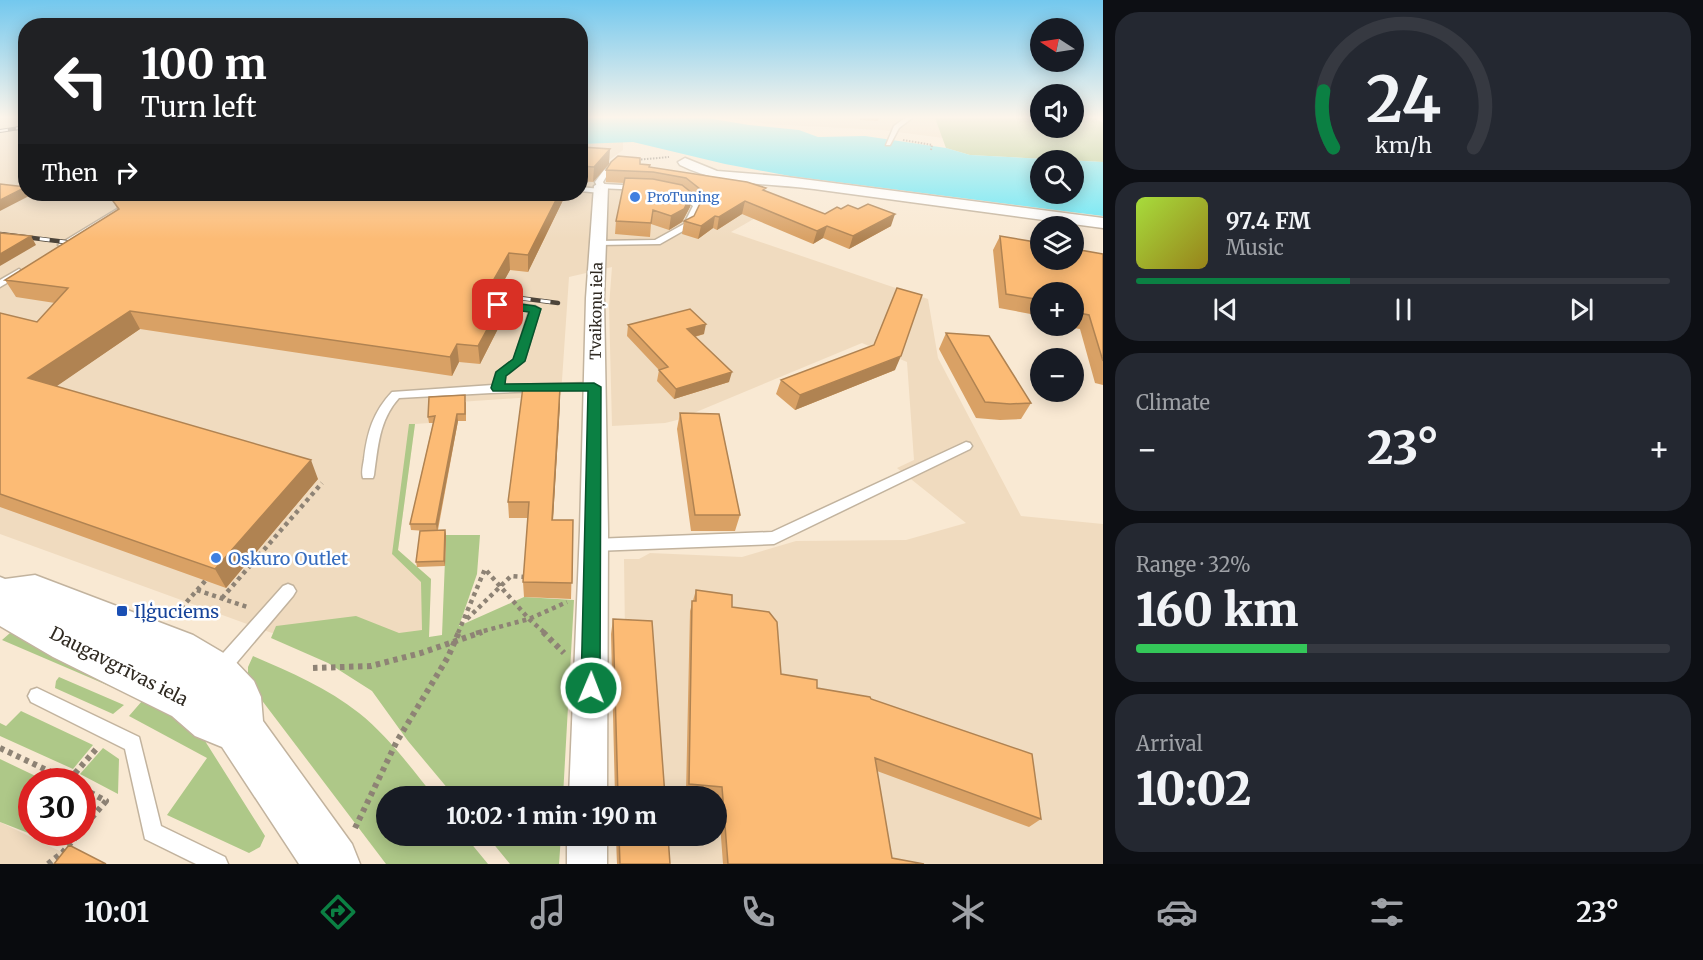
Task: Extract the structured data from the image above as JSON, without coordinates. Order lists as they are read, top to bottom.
{
  "streets": {
    "main road": ["Daugavgrīvas iela"],
    "street": ["Tvaikoņu iela"]
  },
  "places": {
    "other": ["ProTuning", "Oskuro Outlet"],
    "transit": ["Iļģuciems"]
  },
  "north": "left",
  "page": {
    "map_buttons": ["+", "−"],
    "turn": ["100 m", "Turn left"],
    "then": "Then",
    "song": ["97.4 FM", "Music"],
    "tile": [
      "Climate",
      ["Range · 32%", "160 km"],
      ["Arrival", "10:02"]
    ],
    "heat": ["−", "23°", "+"],
    "limit": "30",
    "trip": "10:02 · 1 min · 190 m",
    "tabs": ["10:01", "23°"],
    "gauge": ["24", "km/h"]
  }
}
